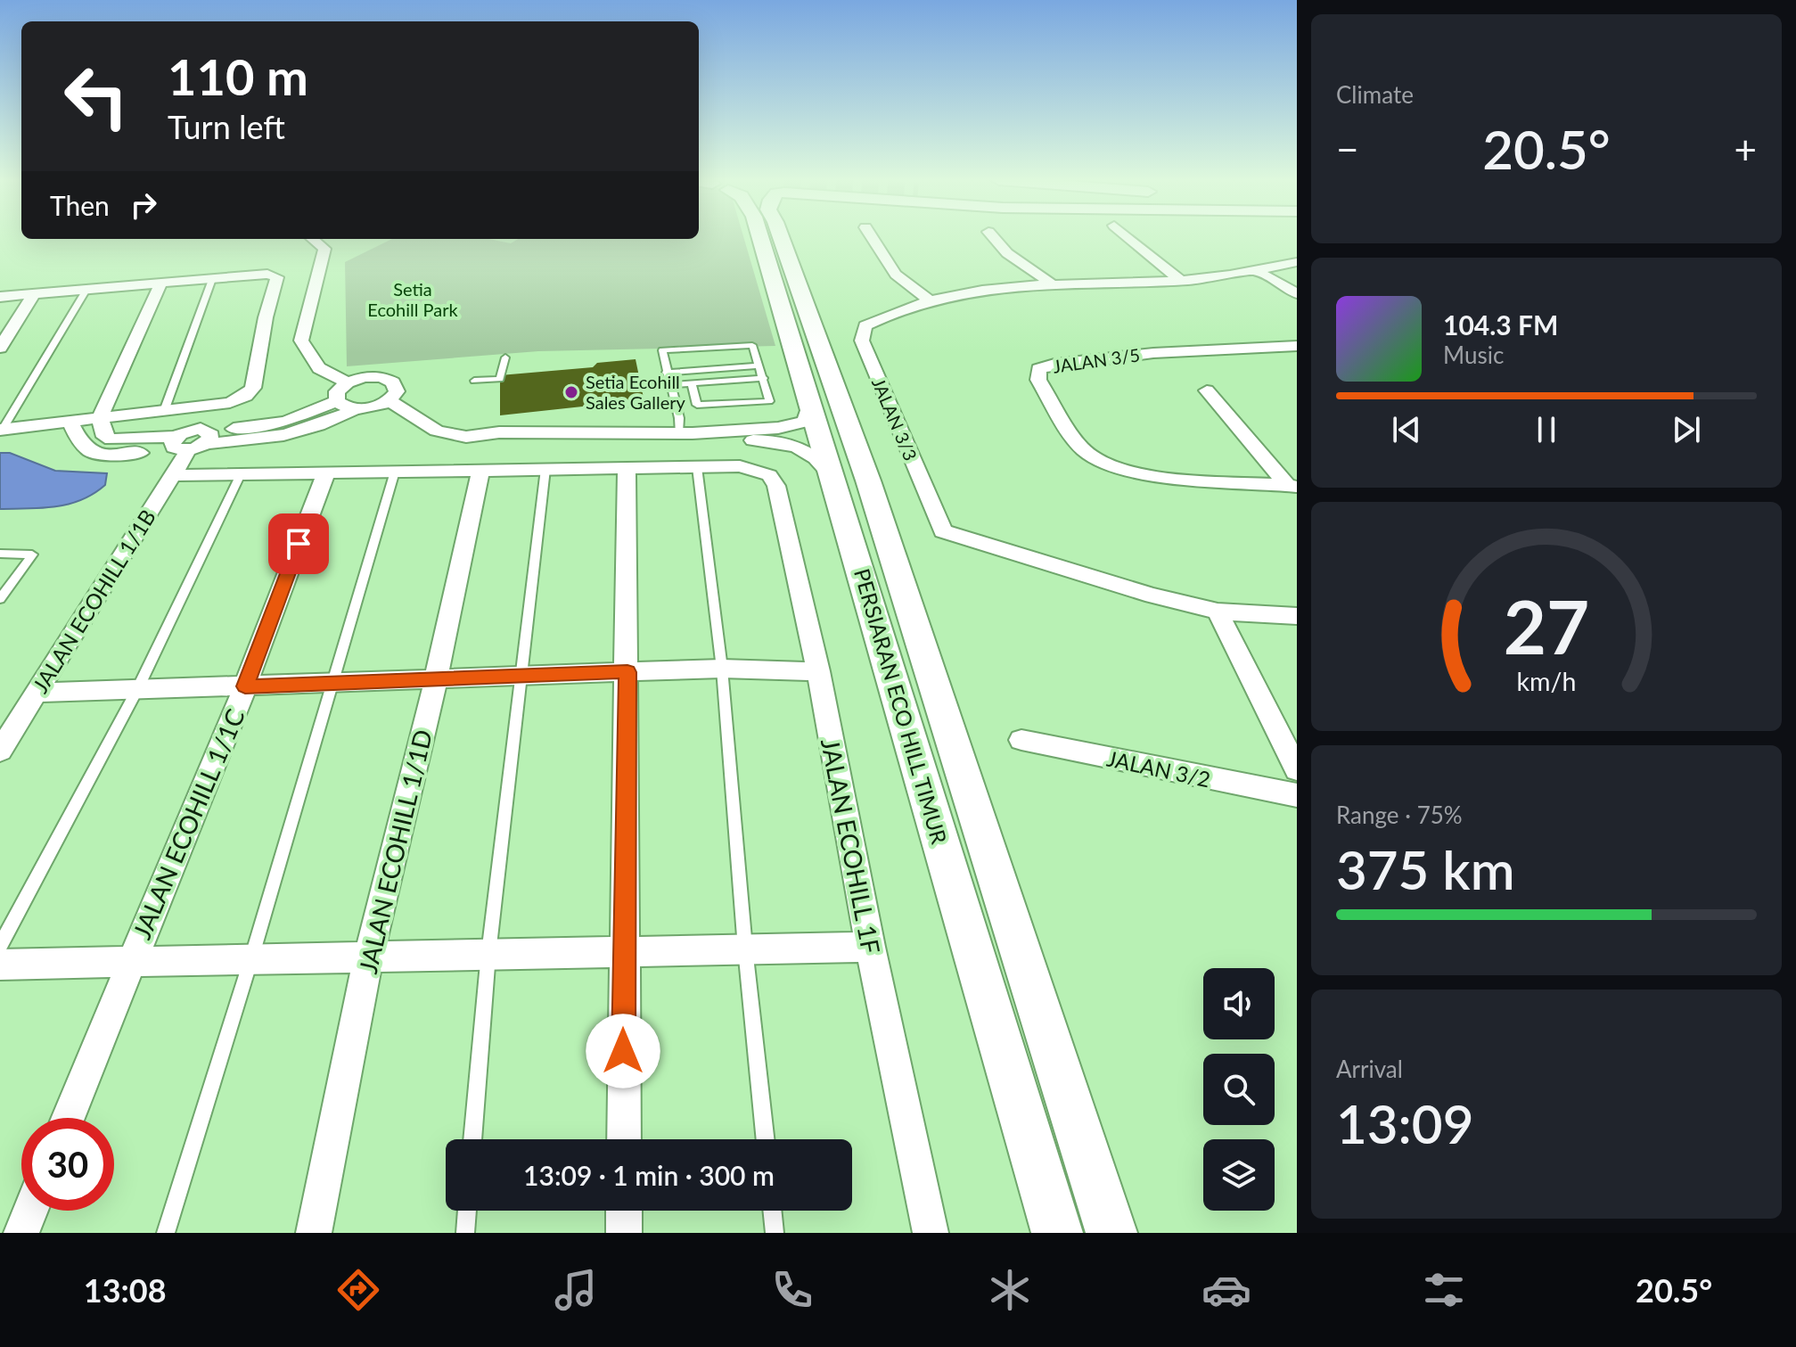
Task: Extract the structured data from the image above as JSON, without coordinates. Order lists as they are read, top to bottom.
{
  "streets": {
    "street": [
      "JALAN 3/5",
      "JALAN 3/3",
      "JALAN ECOHILL 1/1B",
      "PERSIARAN ECO HILL TIMUR",
      "JALAN 3/2",
      "JALAN ECOHILL 1/1C",
      "JALAN ECOHILL 1F",
      "JALAN ECOHILL 1/1D"
    ]
  },
  "parks": ["Setia Ecohill Park"],
  "places": ["Setia Ecohill Sales Gallery"],
  "page": {
    "tile": [
      "Climate",
      ["Range · 75%", "375 km"],
      ["Arrival", "13:09"]
    ],
    "turn": ["110 m", "Turn left"],
    "heat": ["−", "20.5°", "+"],
    "then": "Then",
    "song": ["104.3 FM", "Music"],
    "limit": "30",
    "trip": "13:09 · 1 min · 300 m",
    "tabs": ["13:08", "20.5°"],
    "gauge": ["27", "km/h"]
  }
}
